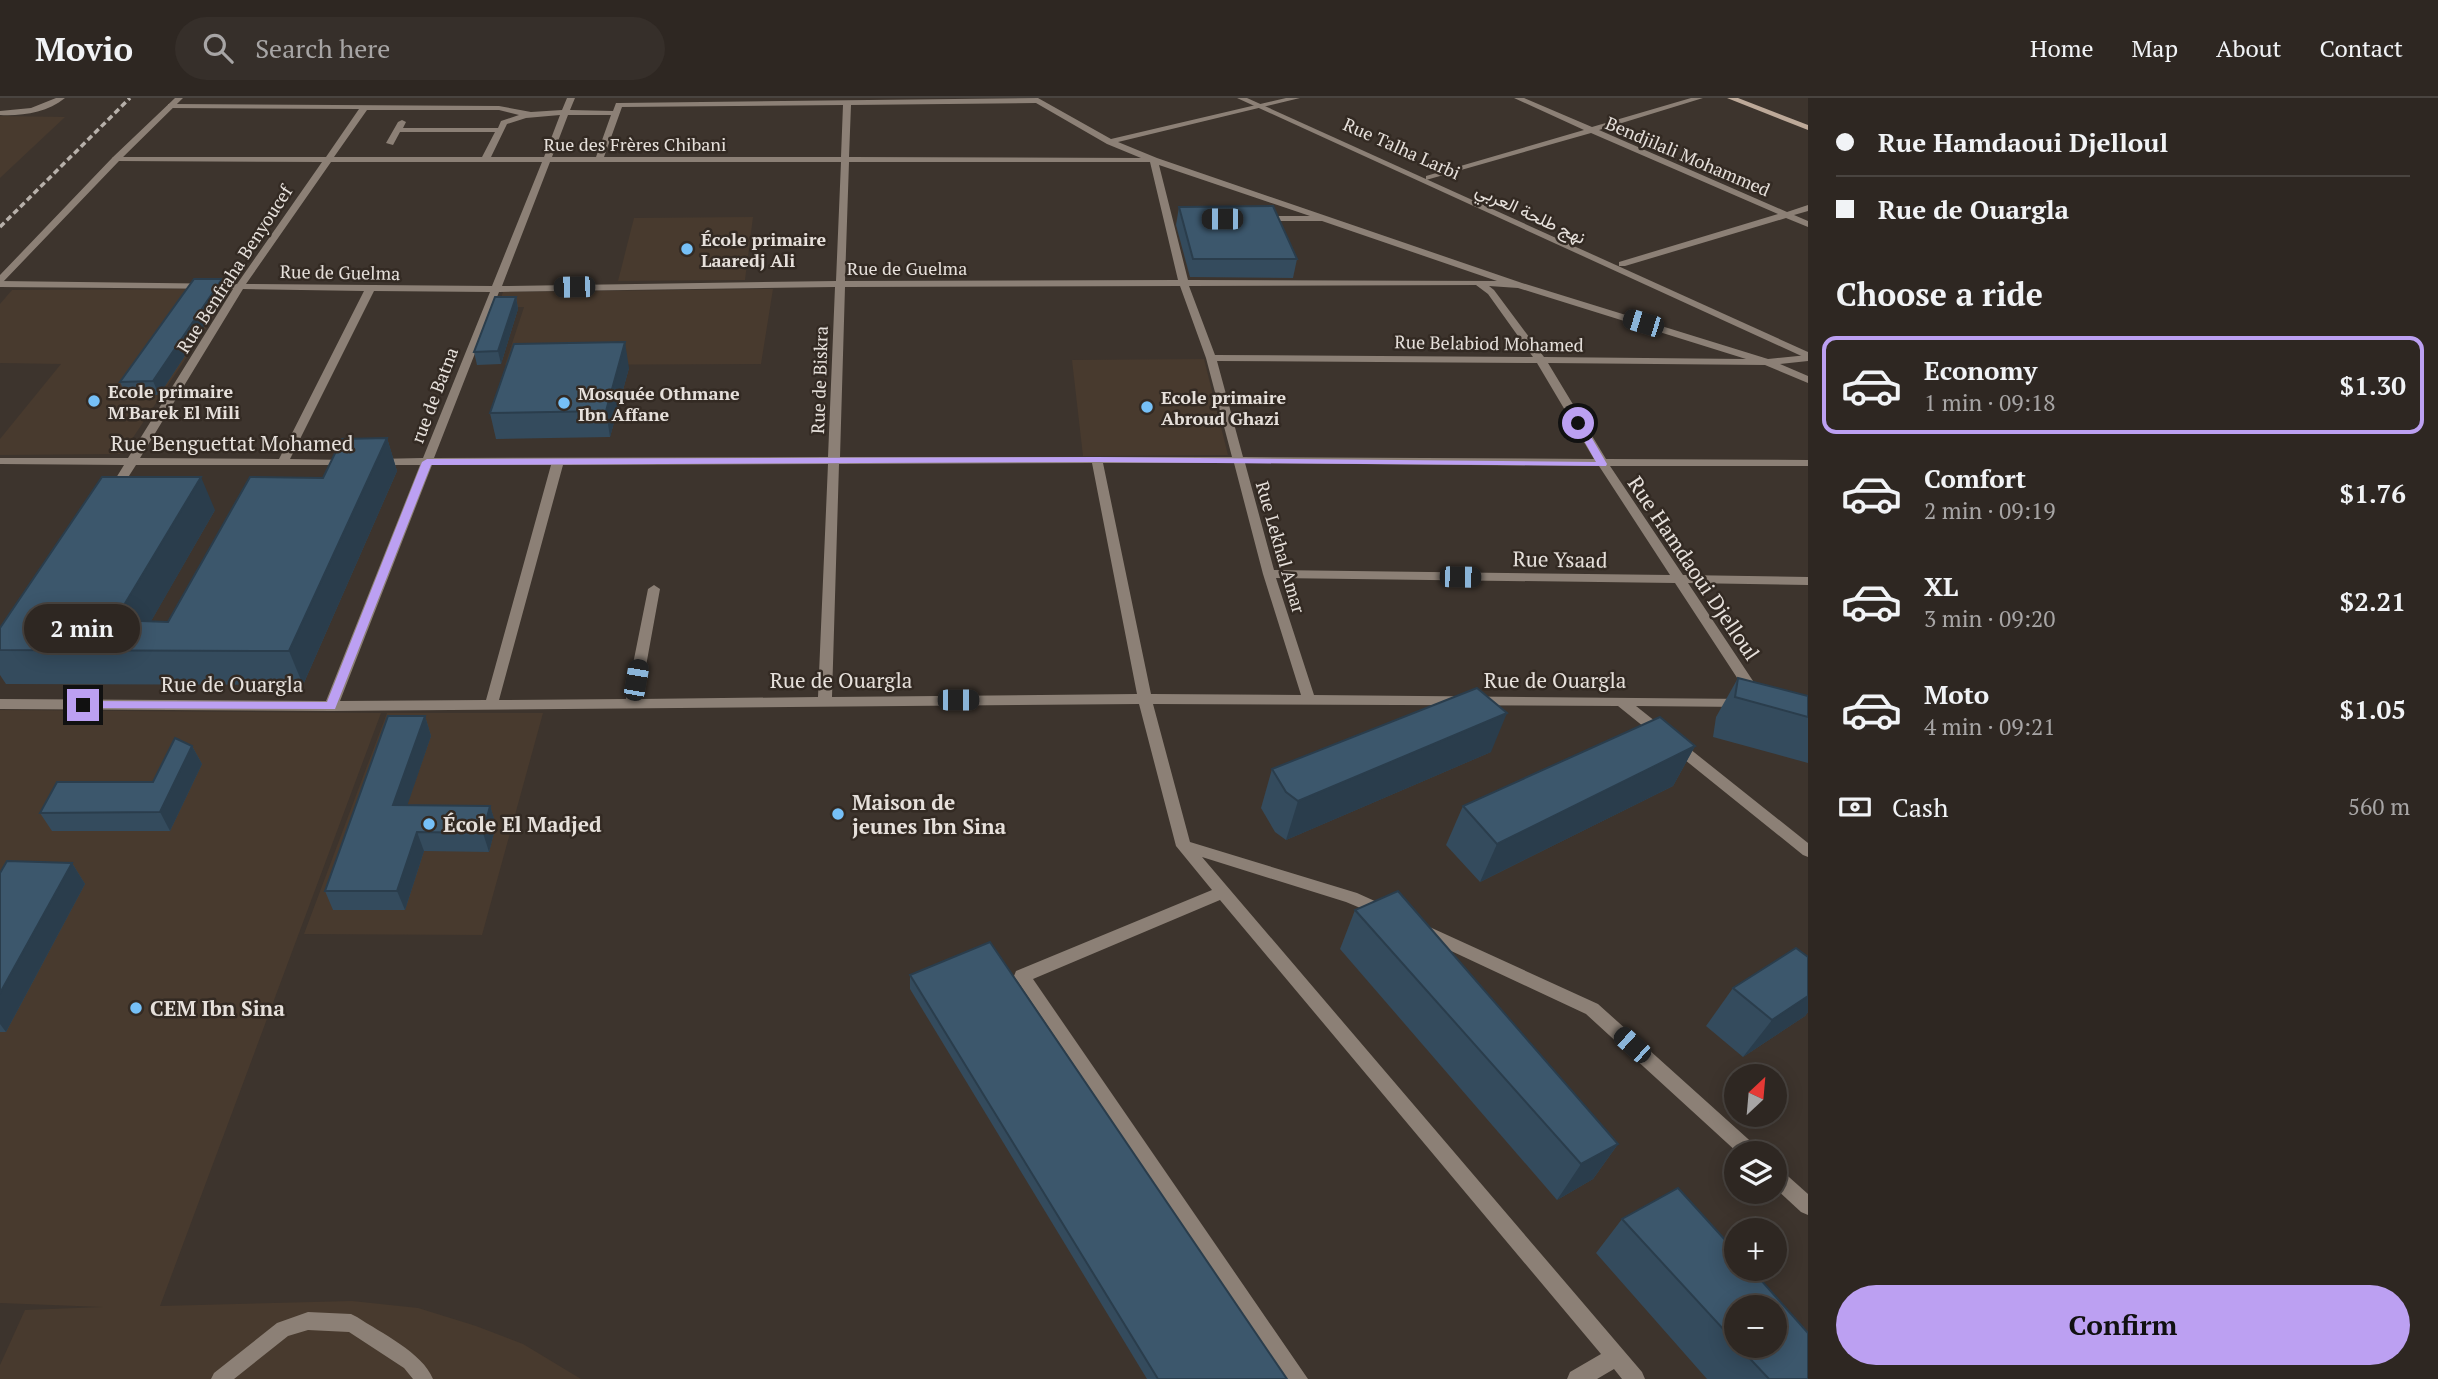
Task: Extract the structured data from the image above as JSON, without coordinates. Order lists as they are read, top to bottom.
{
  "streets": {
    "street": [
      "Rue des Frères Chibani",
      "Rue Talha Larbi",
      "Bendjilali Mohammed",
      "نهج طلحة العربي",
      "Rue de Guelma",
      "Rue Benfraha Benyoucef",
      "Rue Belabiod Mohamed",
      "Rue de Biskra",
      "rue de Batna",
      "Rue Benguettat Mohamed",
      "Rue Lekhal Amar",
      "Rue Ysaad",
      "Rue Hamdaoui Djelloul",
      "Rue de Ouargla"
    ]
  },
  "crossings": [
    ["Rue des Frères Chibani", "Rue Benfraha Benyoucef"],
    ["Rue des Frères Chibani", "Rue de Biskra"],
    ["Rue des Frères Chibani", "rue de Batna"],
    ["Rue des Frères Chibani", "Rue Lekhal Amar"],
    ["Rue Talha Larbi", "نهج طلحة العربي"],
    ["نهج طلحة العربي", "Rue Belabiod Mohamed"],
    ["Rue de Guelma", "Rue Benfraha Benyoucef"],
    ["Rue de Guelma", "Rue de Biskra"],
    ["Rue de Guelma", "rue de Batna"],
    ["Rue de Guelma", "Rue Lekhal Amar"],
    ["Rue de Guelma", "Rue Hamdaoui Djelloul"],
    ["Rue Benfraha Benyoucef", "Rue Benguettat Mohamed"],
    ["Rue Belabiod Mohamed", "Rue Lekhal Amar"],
    ["Rue Belabiod Mohamed", "Rue Hamdaoui Djelloul"],
    ["Rue de Biskra", "Rue Benguettat Mohamed"],
    ["Rue de Biskra", "Rue de Ouargla"],
    ["rue de Batna", "Rue Benguettat Mohamed"],
    ["rue de Batna", "Rue de Ouargla"],
    ["Rue Benguettat Mohamed", "Rue Lekhal Amar"],
    ["Rue Benguettat Mohamed", "Rue Hamdaoui Djelloul"],
    ["Rue Lekhal Amar", "Rue Ysaad"],
    ["Rue Lekhal Amar", "Rue de Ouargla"],
    ["Rue Ysaad", "Rue Hamdaoui Djelloul"],
    ["Rue Hamdaoui Djelloul", "Rue de Ouargla"]
  ],
  "places": [
    "École primaire Laaredj Ali",
    "Ecole primaire M'Barek El Mili",
    "Mosquée Othmane Ibn Affane",
    "Ecole primaire Abroud Ghazi",
    "Maison de jeunes Ibn Sina",
    "École El Madjed",
    "CEM Ibn Sina"
  ],
  "north": "top right",
  "page": {
    "header": "Movio",
    "search": "Search here",
    "nav": [
      "Home",
      "Map",
      "About",
      "Contact"
    ],
    "banner": ["Rue Hamdaoui Djelloul", "Rue de Ouargla"],
    "heading": "Choose a ride",
    "list": [
      {
        "name": "Economy",
        "note": "1 min · 09:18",
        "value": "$1.30"
      },
      {
        "name": "Comfort",
        "note": "2 min · 09:19",
        "value": "$1.76"
      },
      {
        "name": "XL",
        "note": "3 min · 09:20",
        "value": "$2.21"
      },
      {
        "name": "Moto",
        "note": "4 min · 09:21",
        "value": "$1.05"
      }
    ],
    "bubble": "2 min",
    "pay": ["Cash", "560 m"],
    "map_buttons": ["+", "−"],
    "buttons": "Confirm"
  }
}
